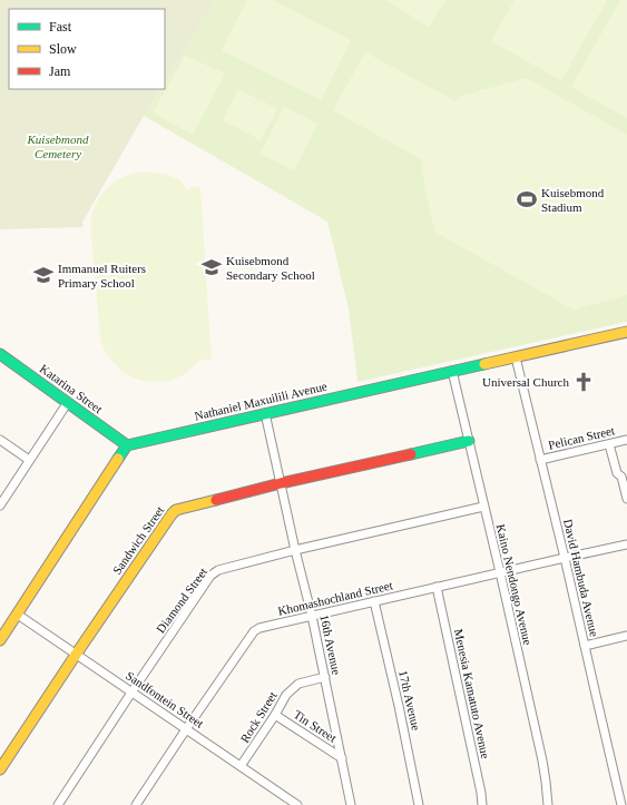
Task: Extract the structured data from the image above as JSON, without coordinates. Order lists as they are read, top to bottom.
{
  "streets": {
    "street": [
      "Katarina Street",
      "Nathaniel Maxuilili Avenue",
      "Pelican Street",
      "Sandwich Street",
      "David Hambuda Avenue",
      "Kaino Nendongo Avenue",
      "Khomashochland Street",
      "Diamond Street",
      "16th Avenue",
      "Menesia Kamatuto Avenue",
      "Sandfontein Street",
      "17th Avenue",
      "Rock Street",
      "Tin Street"
    ]
  },
  "crossings": [
    ["Katarina Street", "Nathaniel Maxuilili Avenue"],
    ["Nathaniel Maxuilili Avenue", "David Hambuda Avenue"],
    ["Nathaniel Maxuilili Avenue", "Kaino Nendongo Avenue"],
    ["Nathaniel Maxuilili Avenue", "16th Avenue"],
    ["Pelican Street", "David Hambuda Avenue"],
    ["Sandwich Street", "Kaino Nendongo Avenue"],
    ["Sandwich Street", "16th Avenue"],
    ["Sandwich Street", "Sandfontein Street"],
    ["David Hambuda Avenue", "Khomashochland Street"],
    ["Kaino Nendongo Avenue", "Khomashochland Street"],
    ["Kaino Nendongo Avenue", "Diamond Street"],
    ["Khomashochland Street", "16th Avenue"],
    ["Khomashochland Street", "Menesia Kamatuto Avenue"],
    ["Khomashochland Street", "Sandfontein Street"],
    ["Khomashochland Street", "17th Avenue"],
    ["Diamond Street", "16th Avenue"],
    ["Diamond Street", "Sandfontein Street"],
    ["16th Avenue", "Rock Street"],
    ["16th Avenue", "Tin Street"],
    ["Sandfontein Street", "Rock Street"],
    ["Rock Street", "Tin Street"]
  ],
  "parks": ["Kuisebmond Cemetery"],
  "places": {
    "sports": ["Kuisebmond Stadium"],
    "school or university": ["Kuisebmond Secondary School", "Immanuel Ruiters Primary School"],
    "church": ["Universal Church"]
  },
  "legend": ["Fast", "Slow", "Jam"]
}
